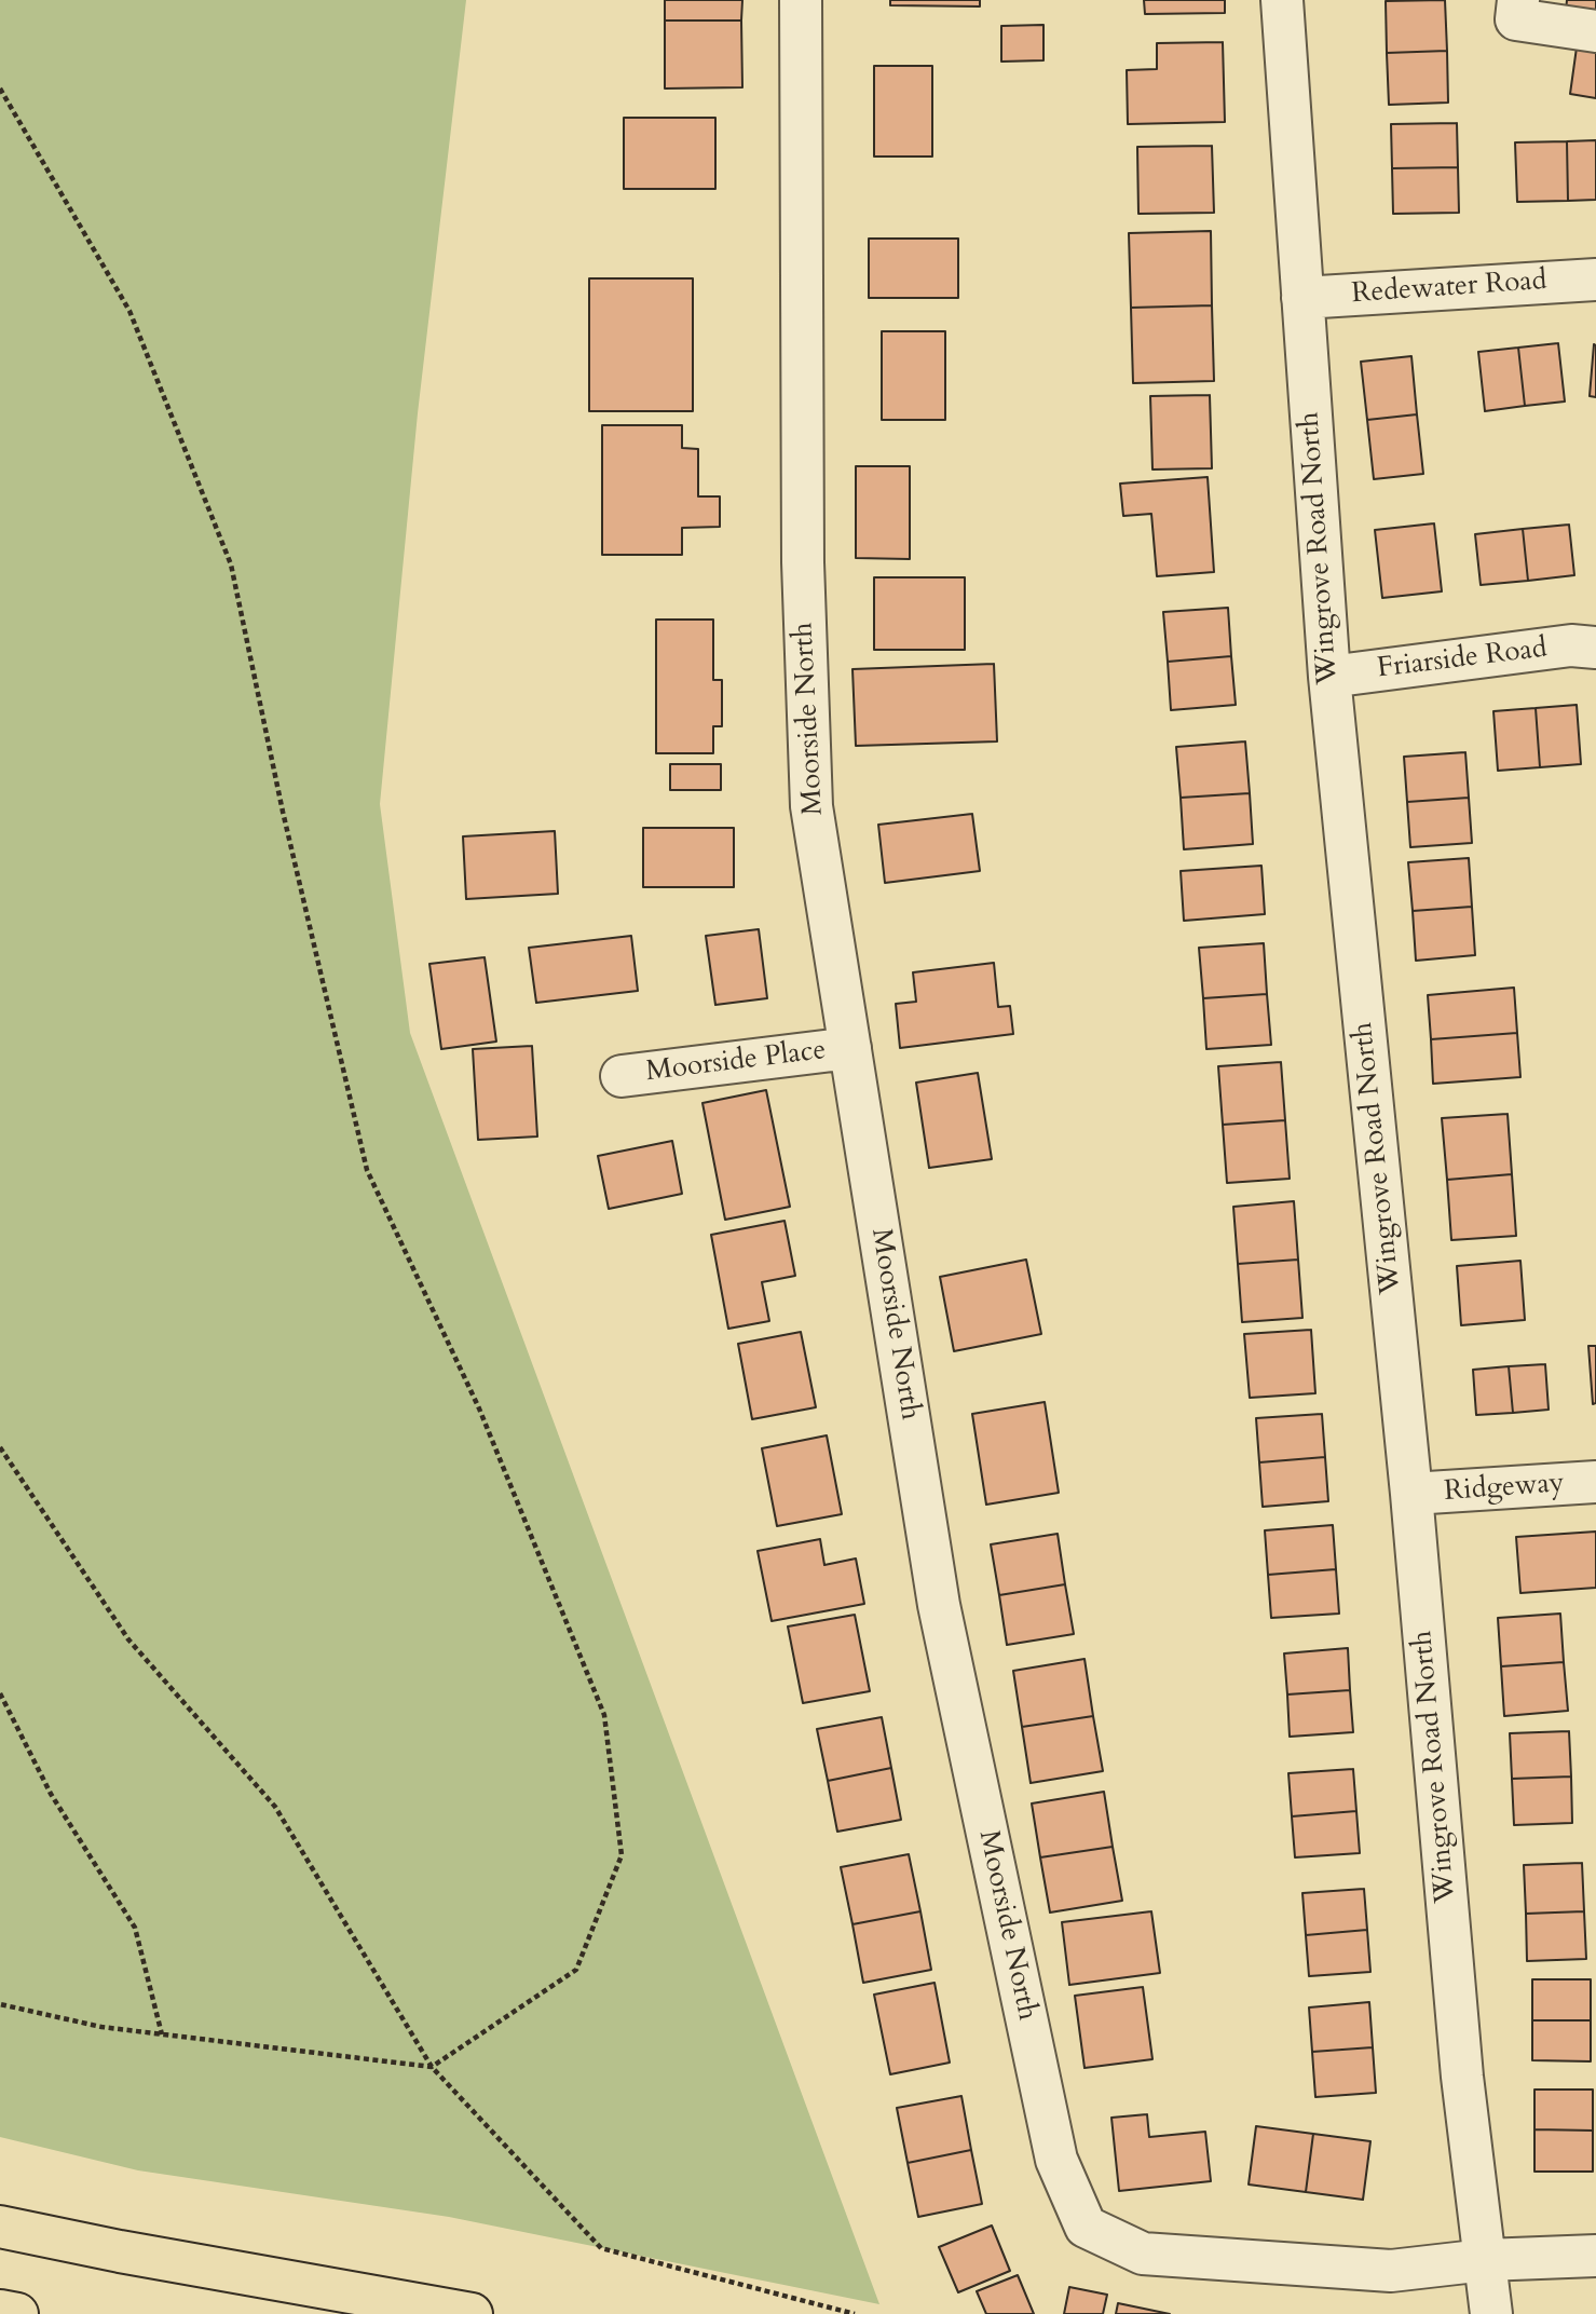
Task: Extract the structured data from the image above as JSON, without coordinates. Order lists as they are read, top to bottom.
{
  "streets": {
    "street": [
      "Redewater Road",
      "Wingrove Road North",
      "Friarside Road",
      "Moorside North",
      "Moorside Place",
      "Ridgeway"
    ]
  },
  "crossings": [
    ["Redewater Road", "Wingrove Road North"],
    ["Wingrove Road North", "Friarside Road"],
    ["Wingrove Road North", "Moorside North"],
    ["Wingrove Road North", "Ridgeway"],
    ["Moorside North", "Moorside Place"]
  ]
}
